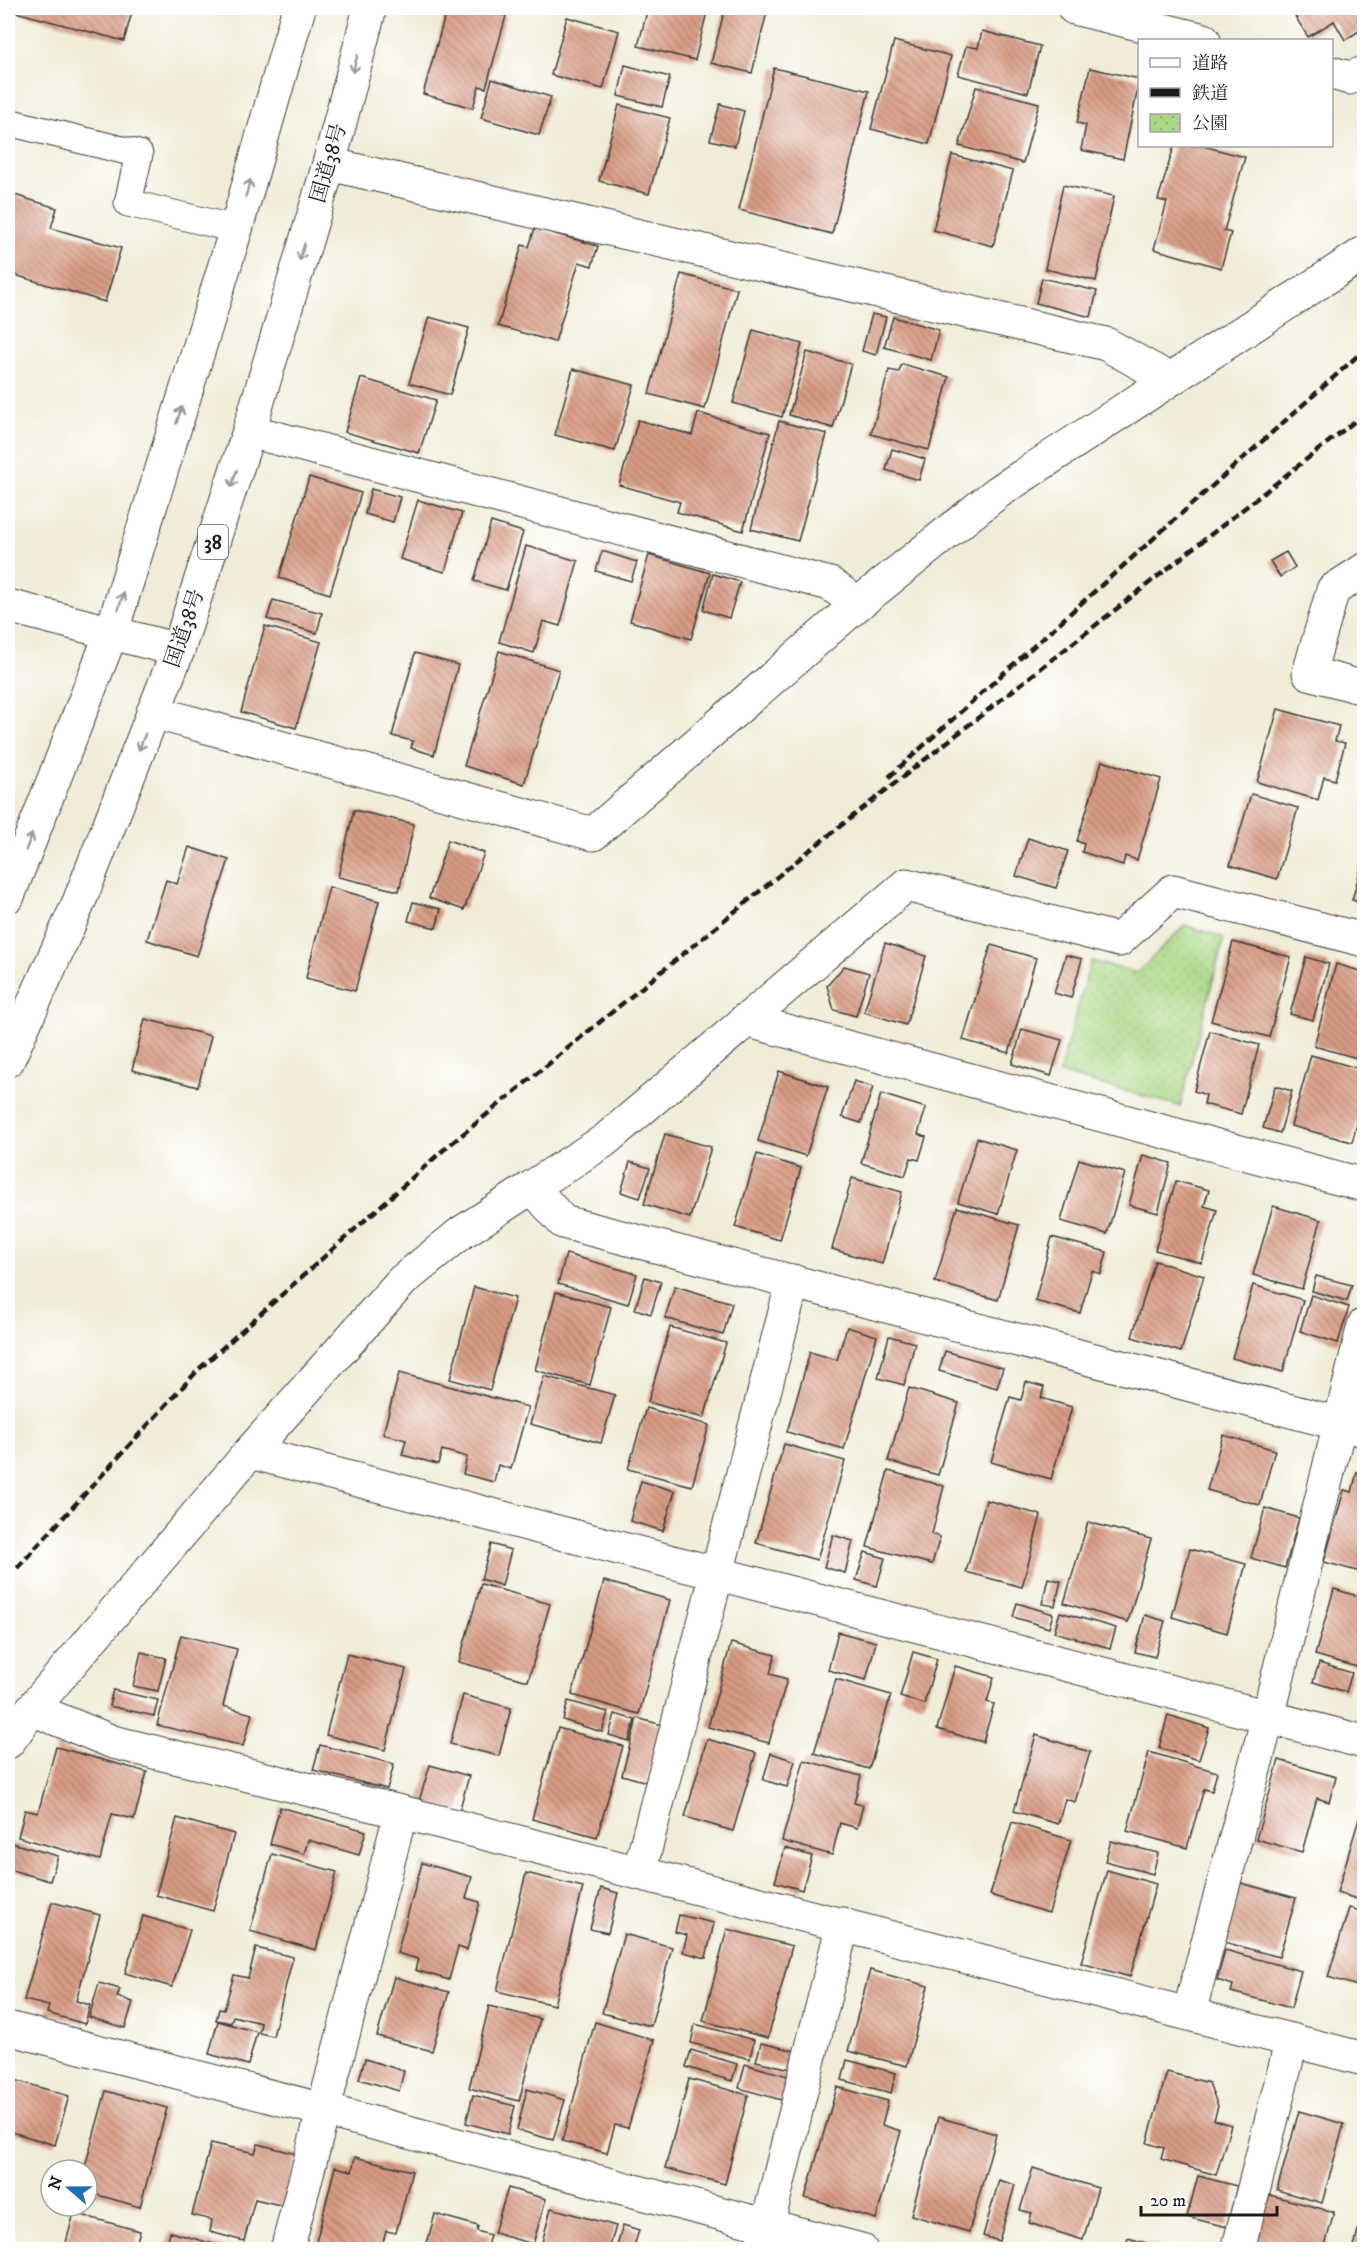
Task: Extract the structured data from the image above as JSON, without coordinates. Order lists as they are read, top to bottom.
{
  "streets": {
    "main road": ["国道38号", "38"]
  },
  "legend": ["道路", "鉄道", "公園"],
  "scale_bar": "20 m",
  "north": "left"
}
